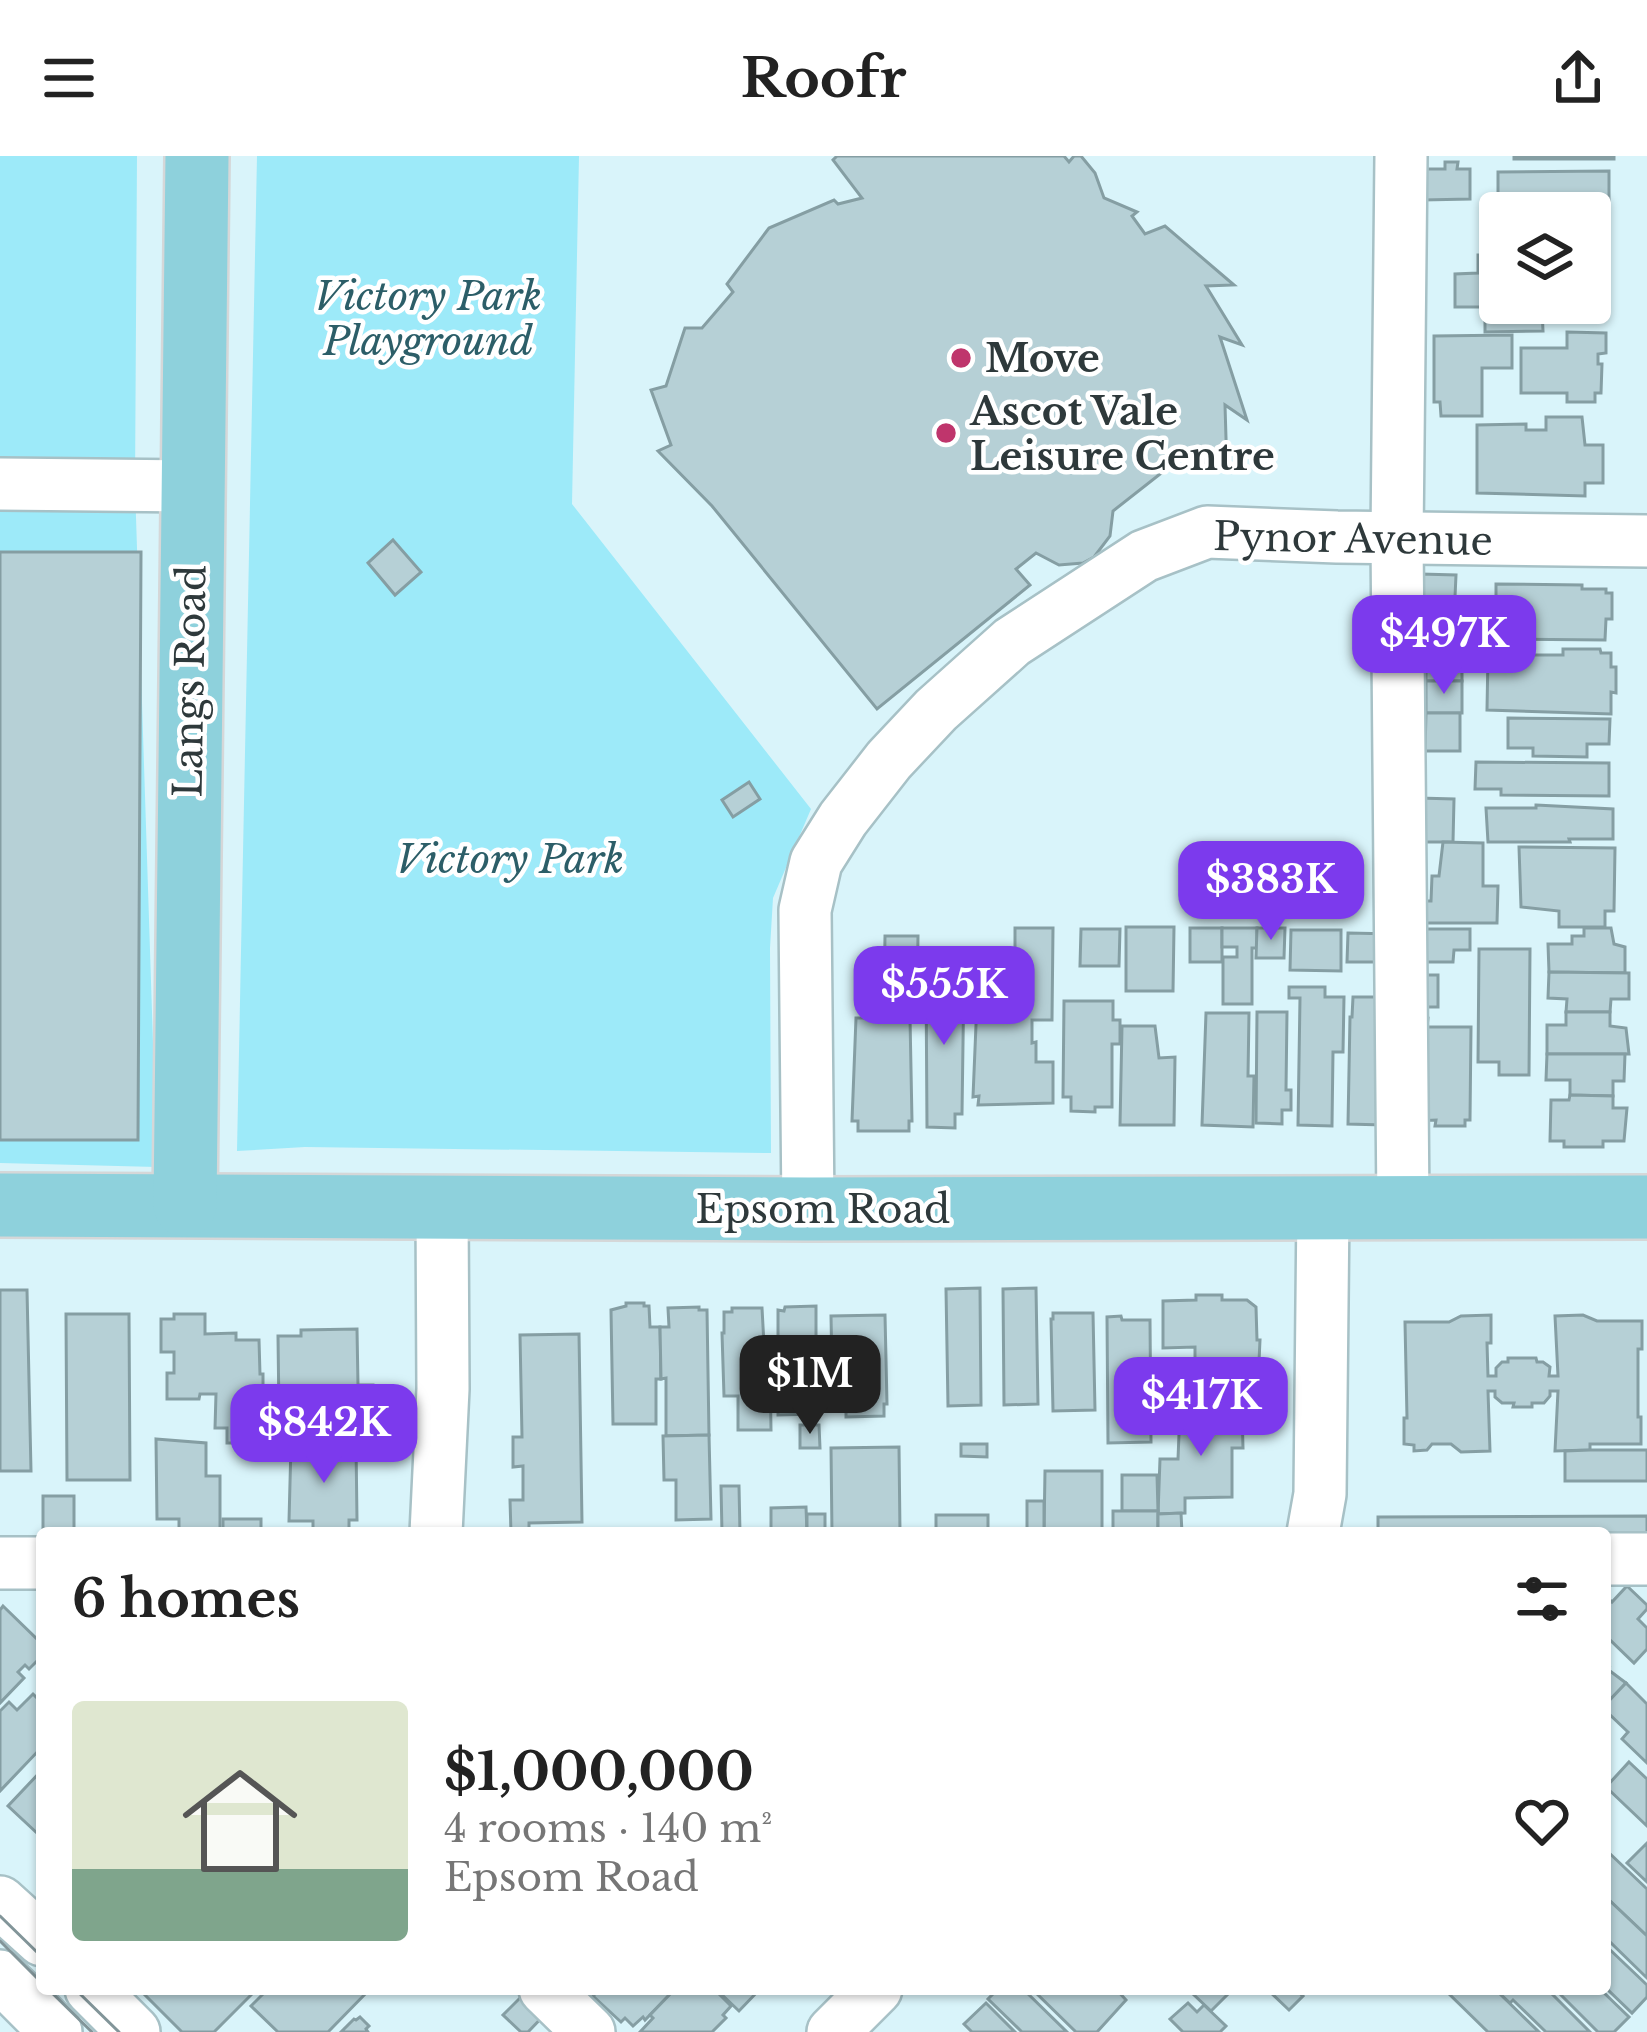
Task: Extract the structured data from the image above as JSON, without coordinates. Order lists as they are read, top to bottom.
{
  "streets": {
    "main road": ["Langs Road", "Epsom Road"],
    "street": ["Pynor Avenue"]
  },
  "crossings": [
    ["Pynor Avenue", "Epsom Road"],
    ["Langs Road", "Epsom Road"]
  ],
  "parks": ["Victory Park Playground", "Victory Park"],
  "places": ["Move", "Ascot Vale Leisure Centre"],
  "page": {
    "header": "Roofr",
    "price": [
      "$497K",
      "$383K",
      "$555K",
      "$1M",
      "$417K",
      "$842K"
    ],
    "heading": "6 homes",
    "list": [
      {
        "name": "$1,000,000",
        "note": "4 rooms · 140 m² · Epsom Road"
      }
    ]
  }
}
